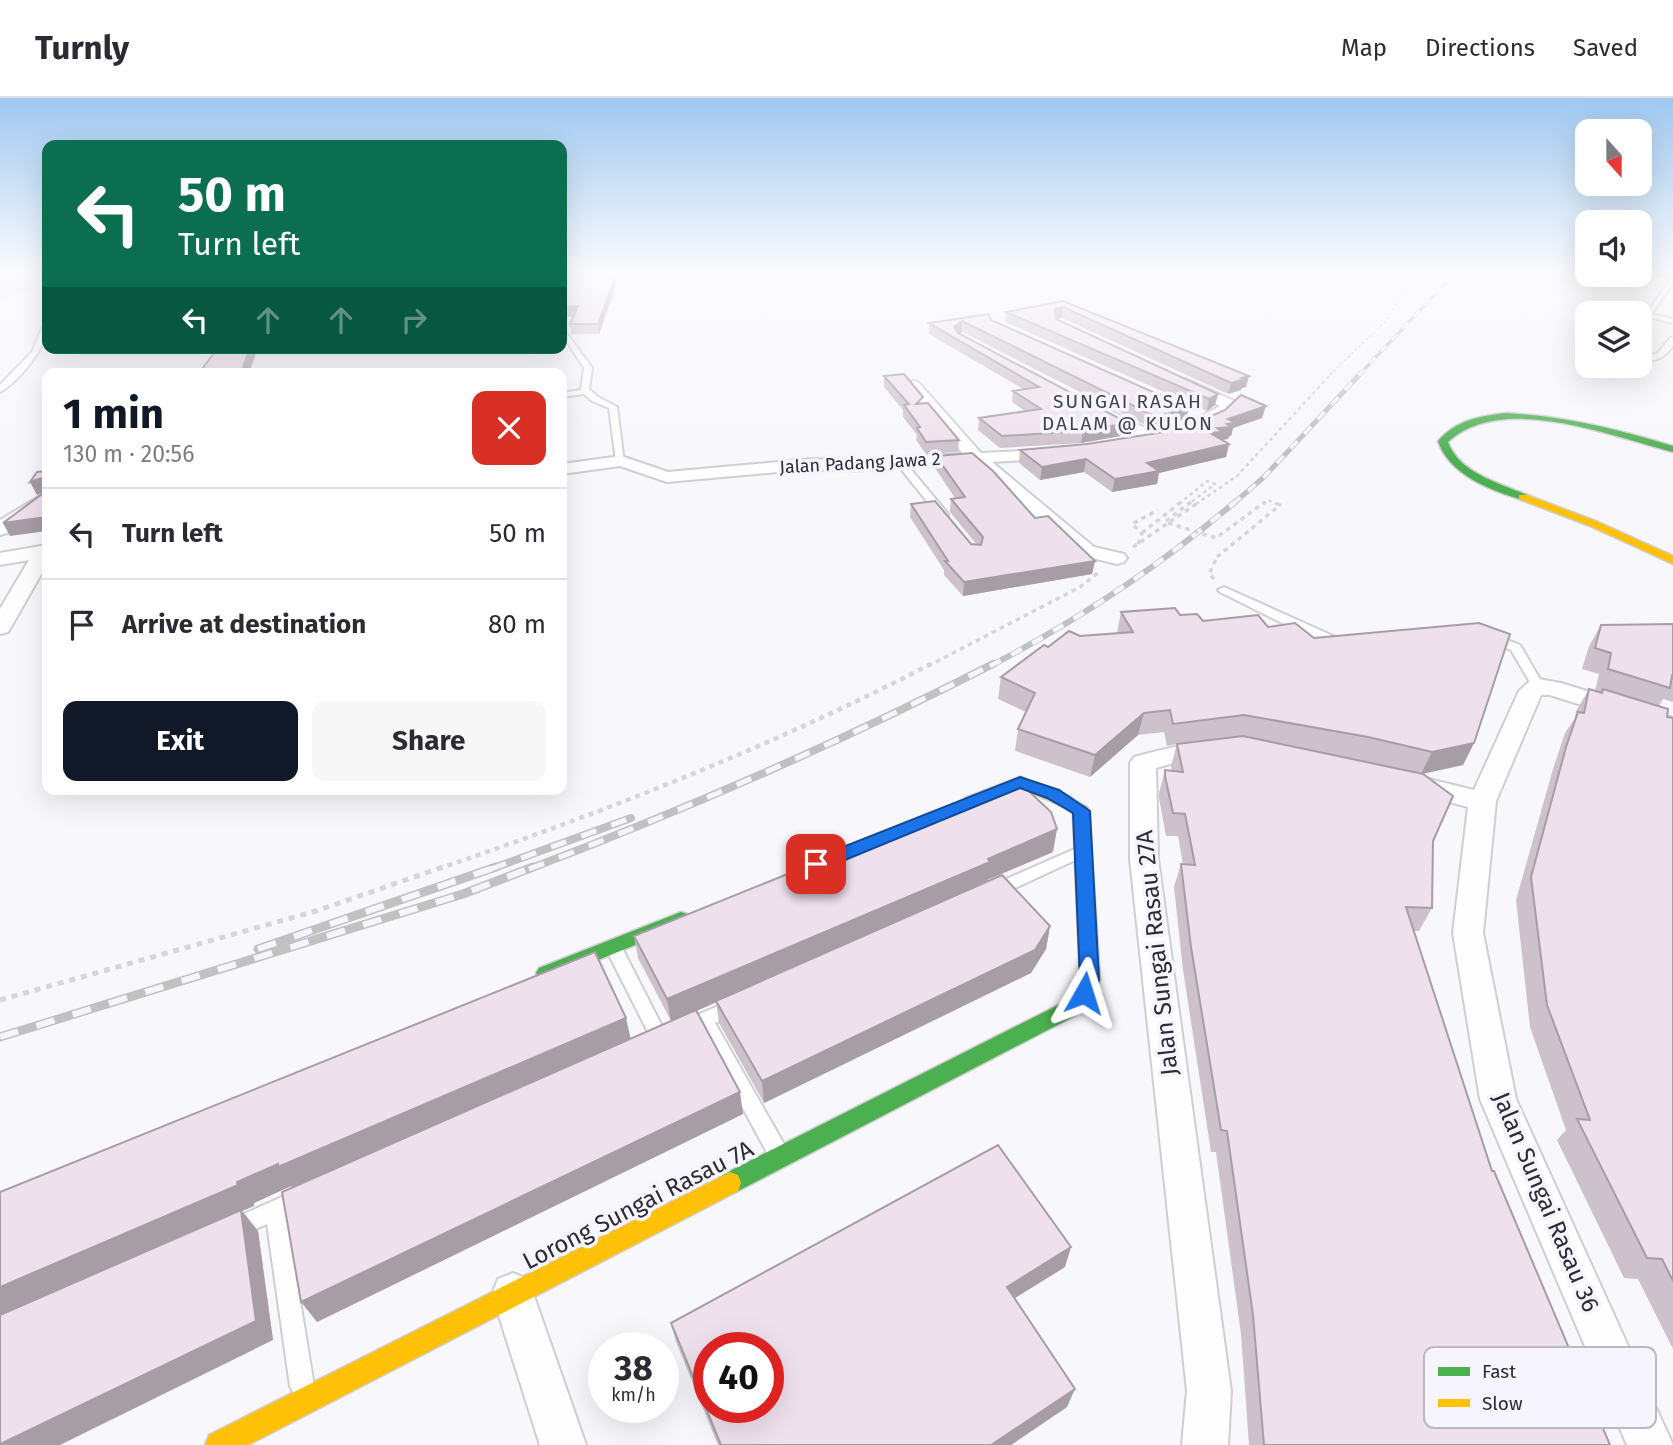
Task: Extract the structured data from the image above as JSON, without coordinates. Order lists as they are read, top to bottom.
{
  "streets": {
    "street": [
      "Jalan Padang Jawa 2",
      "Jalan Sungai Rasau 27A",
      "Jalan Sungai Rasau 36",
      "Lorong Sungai Rasau 7A"
    ]
  },
  "districts": ["SUNGAI RASAH DALAM @ KULON"],
  "legend": ["Fast", "Slow"],
  "north": "bottom",
  "page": {
    "header": "Turnly",
    "nav": ["Map", "Directions", "Saved"],
    "turn": ["50 m", "Turn left"],
    "heading": ["1 min", "130 m · 20:56"],
    "list": [
      {
        "name": "Turn left",
        "value": "50 m"
      },
      {
        "name": "Arrive at destination",
        "value": "80 m"
      }
    ],
    "buttons": ["Exit", "Share"],
    "speed": "38 km/h",
    "limit": "40"
  }
}
